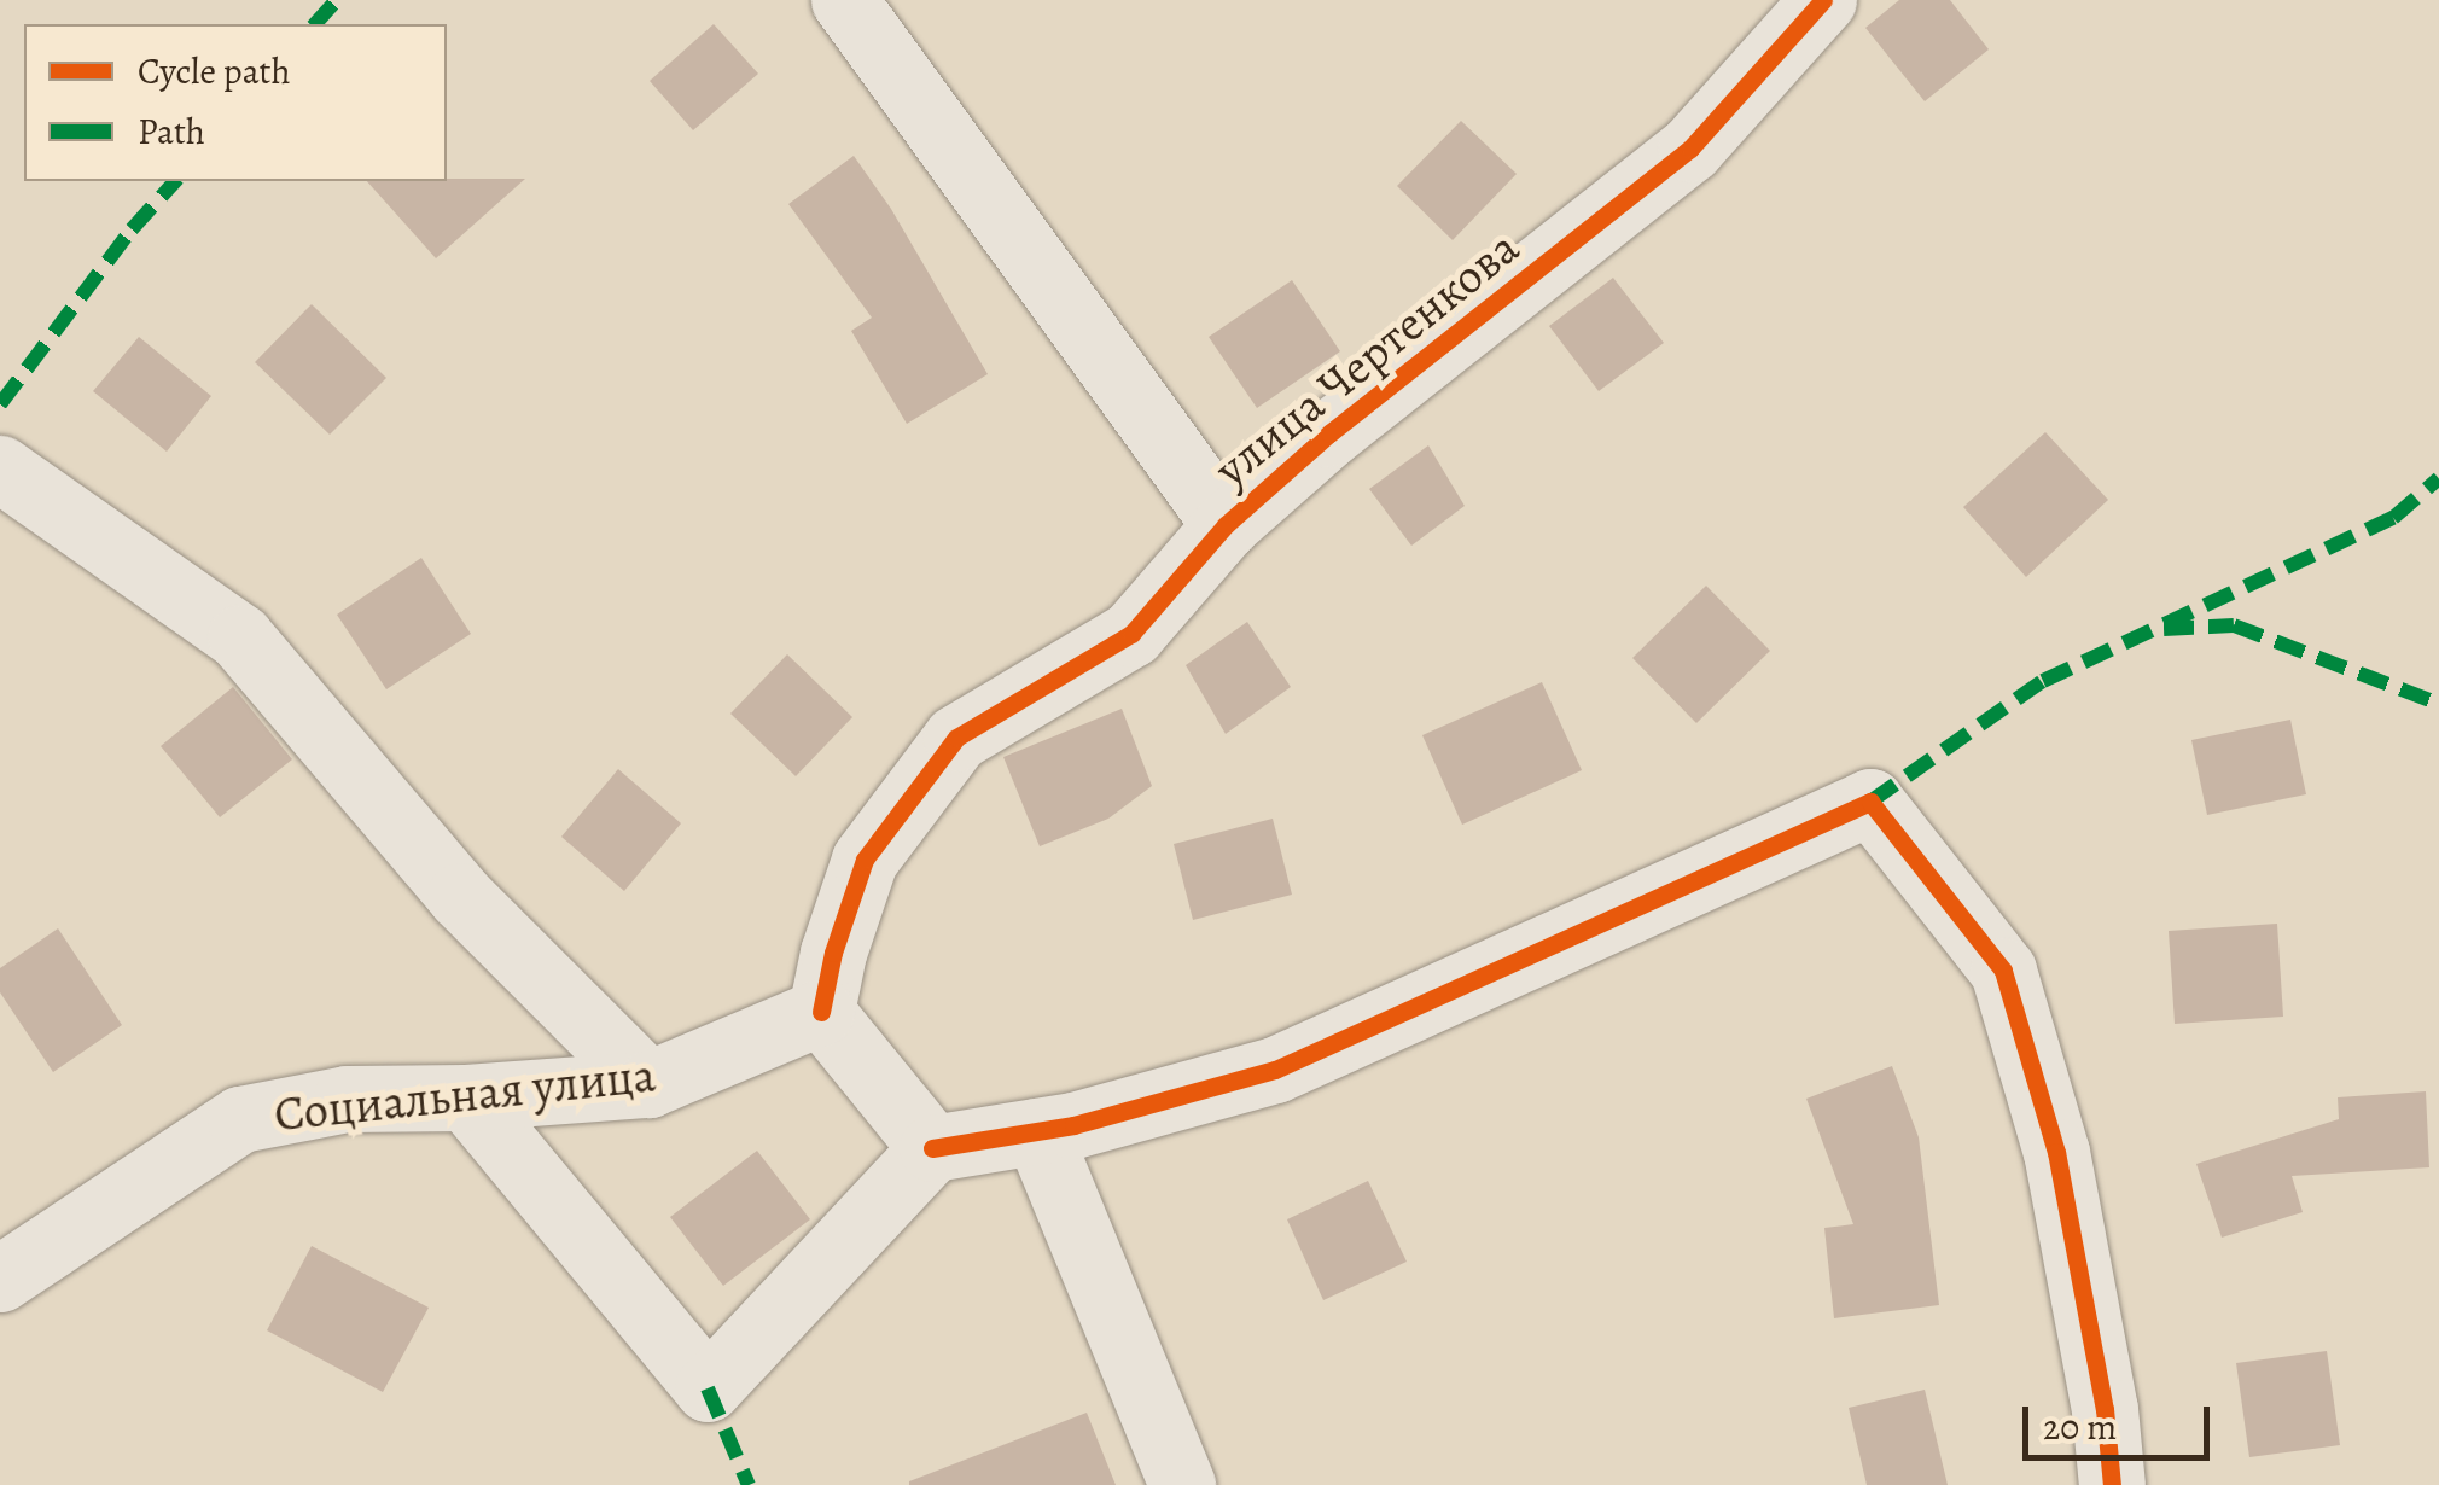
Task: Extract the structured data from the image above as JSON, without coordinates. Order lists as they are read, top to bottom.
{
  "streets": {
    "street": ["улица Чертенкова", "Социальная улица"]
  },
  "crossings": [
    ["улица Чертенкова", "Социальная улица"]
  ],
  "legend": ["Cycle path", "Path"],
  "scale_bar": "20 m"
}
